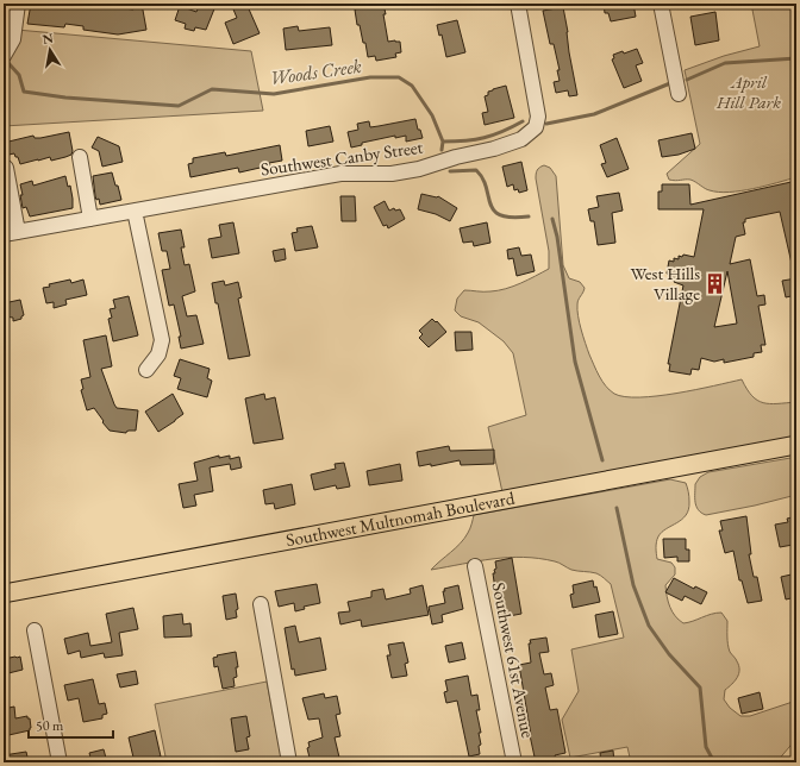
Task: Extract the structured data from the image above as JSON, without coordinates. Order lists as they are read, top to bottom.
{
  "streets": {
    "main road": ["Southwest Multnomah Boulevard"],
    "street": ["Southwest Canby Street", "Southwest 61st Avenue"]
  },
  "water": ["Woods Creek"],
  "parks": ["April Hill Park"],
  "places": {
    "building": ["West Hills Village"]
  },
  "scale_bar": "50 m",
  "north": "top"
}
